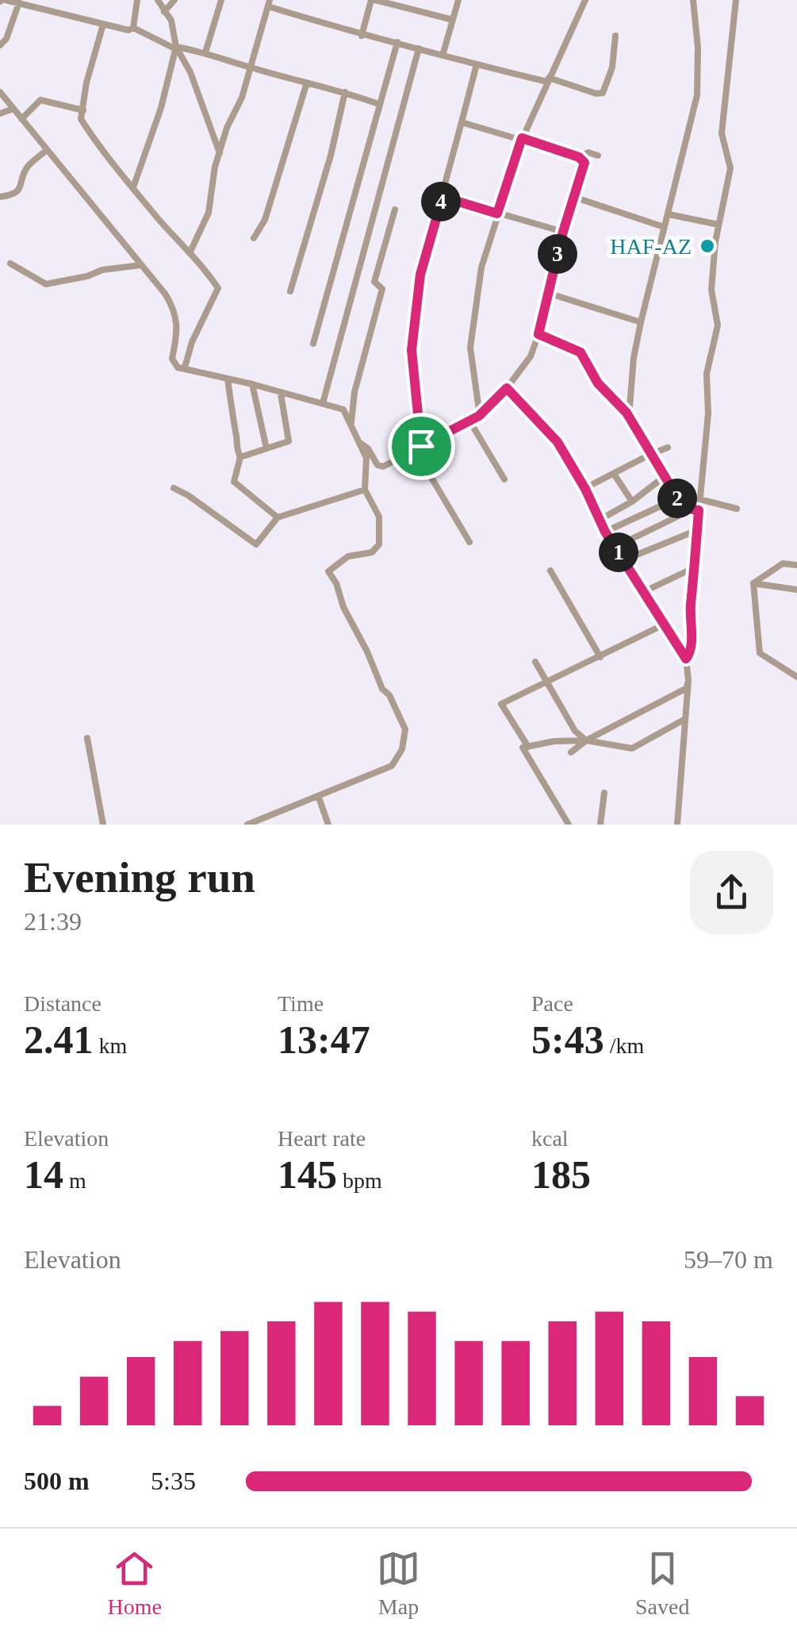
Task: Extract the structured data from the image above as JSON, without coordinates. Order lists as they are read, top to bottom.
{
  "places": ["HAF-AZ"],
  "page": {
    "pins": [
      "4",
      "3",
      "2",
      "1"
    ],
    "heading": ["Evening run", "21:39"],
    "stats": [
      ["Distance", "2.41 km"],
      ["Time", "13:47"],
      ["Pace", "5:43 /km"],
      ["Elevation", "14 m"],
      ["Heart rate", "145 bpm"],
      ["kcal", "185"]
    ],
    "chart": ["Elevation", "59–70 m"],
    "list": [
      {
        "name": "500 m",
        "note": "5:35"
      }
    ],
    "tabs": ["Home", "Map", "Saved"]
  }
}
